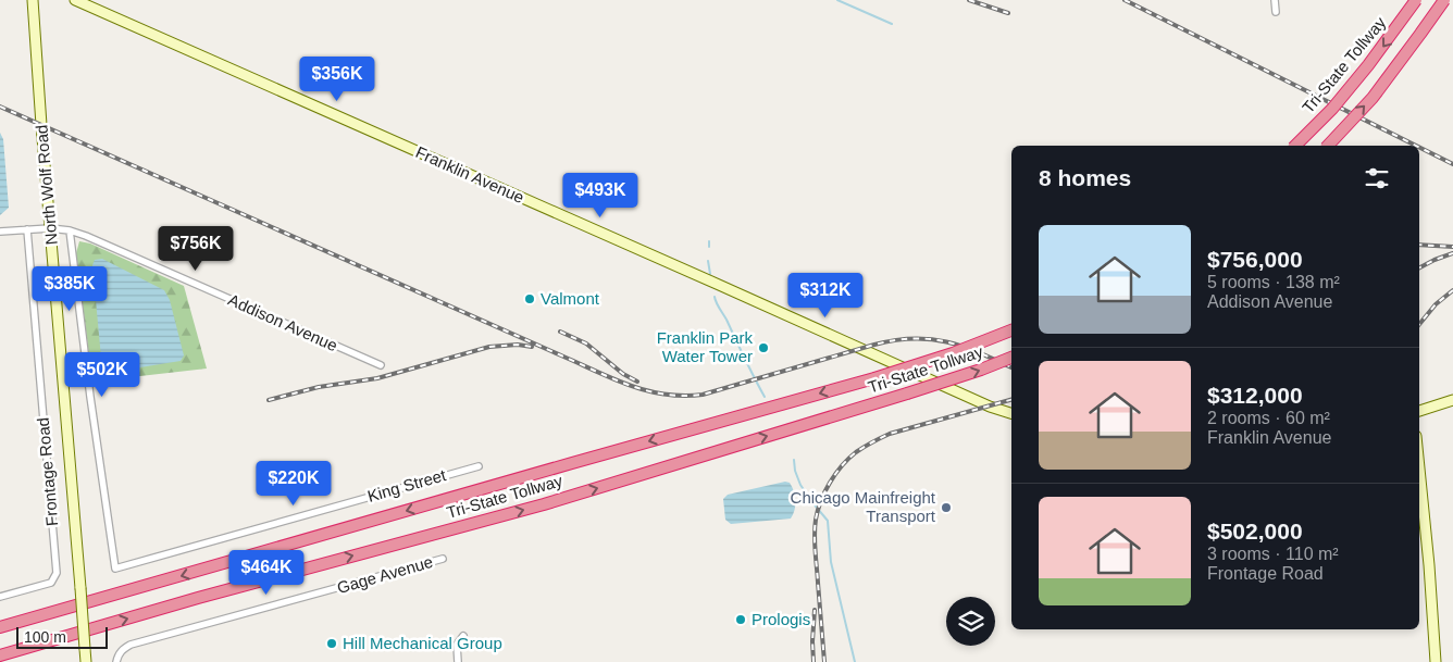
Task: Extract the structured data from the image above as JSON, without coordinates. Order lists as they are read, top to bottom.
{
  "streets": {
    "highway": ["Tri-State Tollway"],
    "main road": ["Franklin Avenue", "North Wolf Road"],
    "street": [
      "Addison Avenue",
      "Frontage Road",
      "King Street",
      "Gage Avenue"
    ]
  },
  "crossings": [
    ["North Wolf Road", "Addison Avenue"],
    ["Addison Avenue", "Frontage Road"],
    ["Addison Avenue", "King Street"]
  ],
  "places": [
    "Valmont",
    "Franklin Park Water Tower",
    "Chicago Mainfreight Transport",
    "Prologis",
    "Hill Mechanical Group"
  ],
  "scale_bar": "100 m",
  "page": {
    "price": [
      "$356K",
      "$493K",
      "$756K",
      "$385K",
      "$312K",
      "$502K",
      "$220K",
      "$464K"
    ],
    "heading": "8 homes",
    "list": [
      {
        "name": "$756,000",
        "note": "5 rooms · 138 m² · Addison Avenue"
      },
      {
        "name": "$312,000",
        "note": "2 rooms · 60 m² · Franklin Avenue"
      },
      {
        "name": "$502,000",
        "note": "3 rooms · 110 m² · Frontage Road"
      }
    ],
    "scale": "100 m"
  }
}
